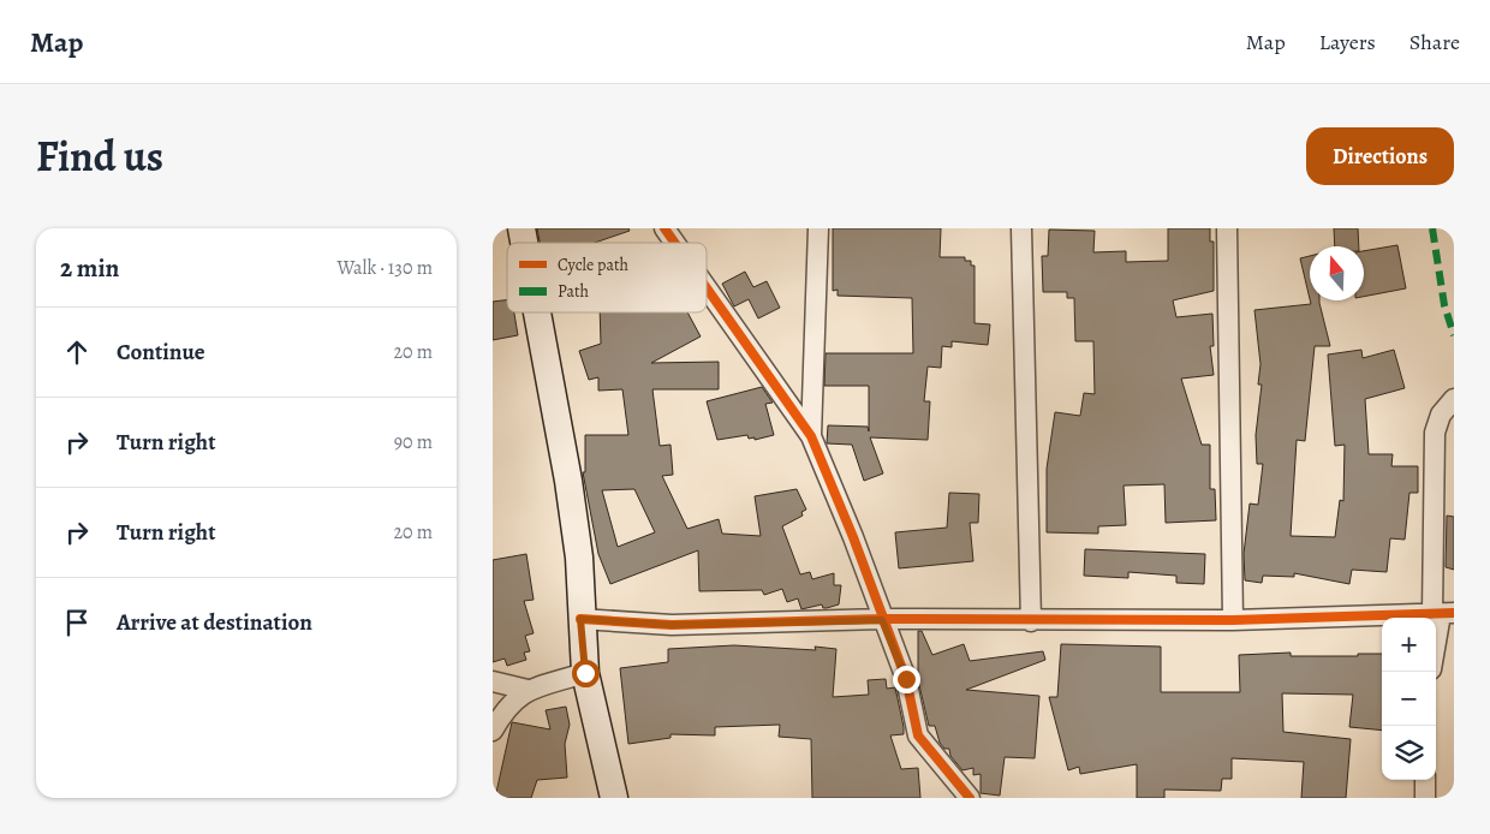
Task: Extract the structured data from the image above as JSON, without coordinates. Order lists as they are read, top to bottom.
{
  "legend": ["Cycle path", "Path"],
  "north": "top",
  "page": {
    "header": "Map",
    "nav": ["Map", "Layers", "Share"],
    "title": "Find us",
    "buttons": "Directions",
    "heading": ["2 min", "Walk · 130 m"],
    "list": [
      ["Continue", "20 m"],
      ["Turn right", "90 m"],
      ["Turn right", "20 m"],
      "Arrive at destination"
    ],
    "map_buttons": ["+", "−"]
  }
}
